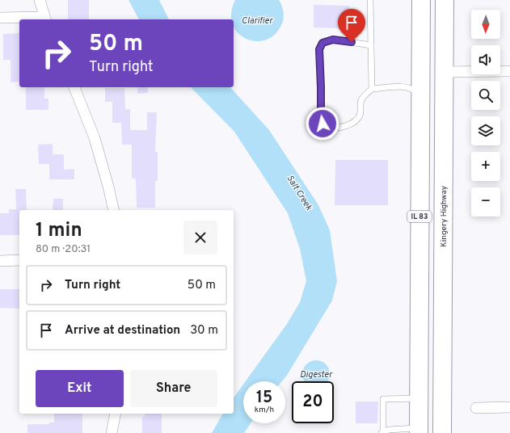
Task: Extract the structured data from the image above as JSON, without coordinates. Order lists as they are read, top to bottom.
{
  "streets": {
    "highway": ["IL 83", "Kingery Highway"]
  },
  "water": ["Clarifier", "Salt Creek", "Digester"],
  "north": "bottom",
  "page": {
    "map_buttons": ["+", "−"],
    "turn": ["50 m", "Turn right"],
    "heading": ["1 min", "80 m · 20:31"],
    "list": [
      {
        "name": "Turn right",
        "value": "50 m"
      },
      {
        "name": "Arrive at destination",
        "value": "30 m"
      }
    ],
    "buttons": ["Exit", "Share"],
    "speed": "15 km/h",
    "limit": "20"
  }
}
